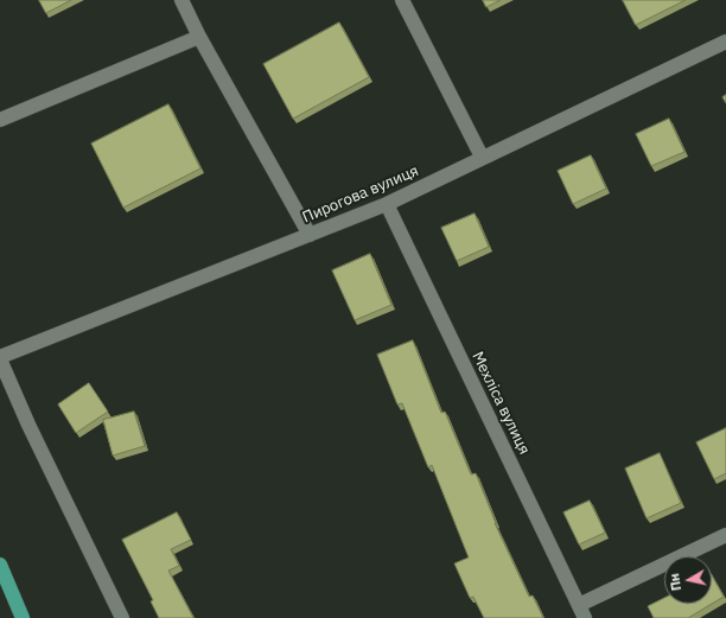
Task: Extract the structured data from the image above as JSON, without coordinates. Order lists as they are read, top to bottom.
{
  "streets": {
    "street": ["Пирогова вулиця", "Мехліса вулиця"]
  },
  "crossings": [
    ["Пирогова вулиця", "Мехліса вулиця"]
  ],
  "north": "left"
}
